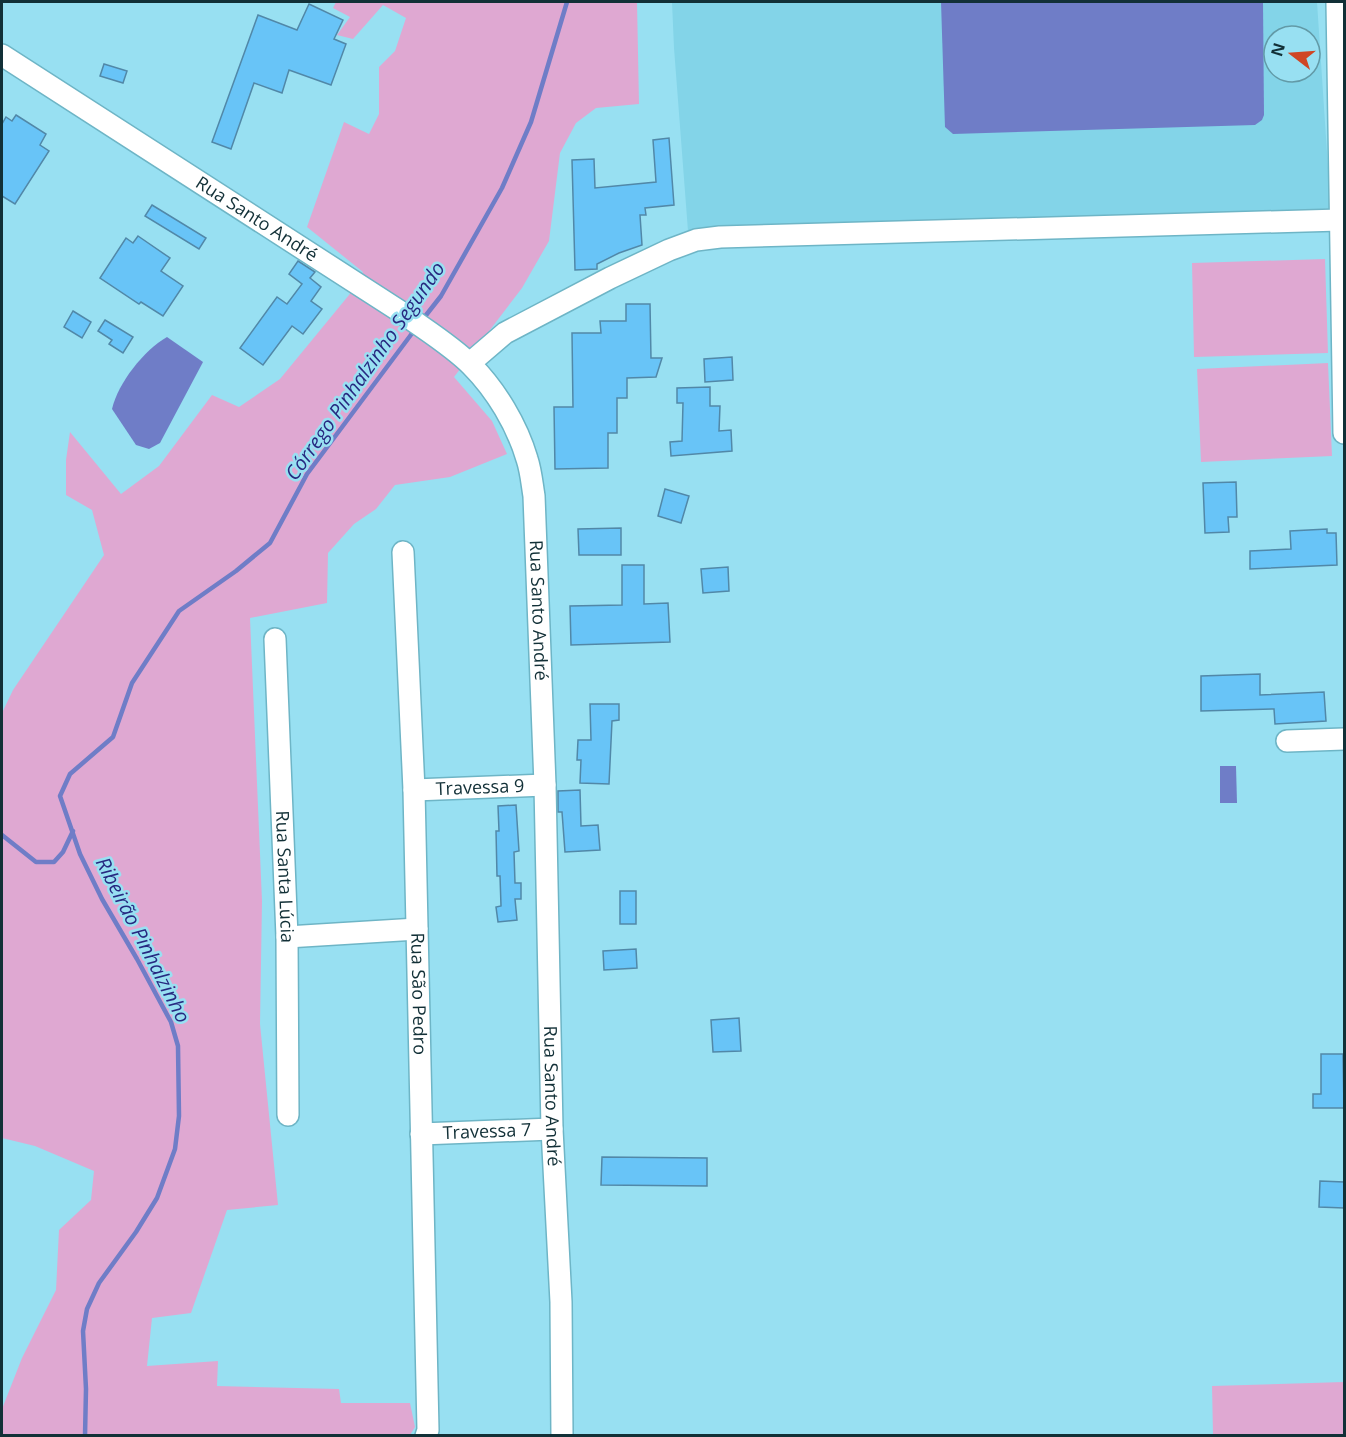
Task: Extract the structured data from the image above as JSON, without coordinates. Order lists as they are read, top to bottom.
{
  "streets": {
    "street": [
      "Rua Santo André",
      "Travessa 9",
      "Rua Santa Lúcia",
      "Rua São Pedro",
      "Travessa 7"
    ]
  },
  "crossings": [
    ["Rua Santo André", "Travessa 9"],
    ["Rua Santo André", "Travessa 7"],
    ["Travessa 9", "Rua São Pedro"],
    ["Rua São Pedro", "Travessa 7"]
  ],
  "water": ["Córrego Pinhalzinho Segundo", "Ribeirão Pinhalzinho"],
  "north": "left"
}
